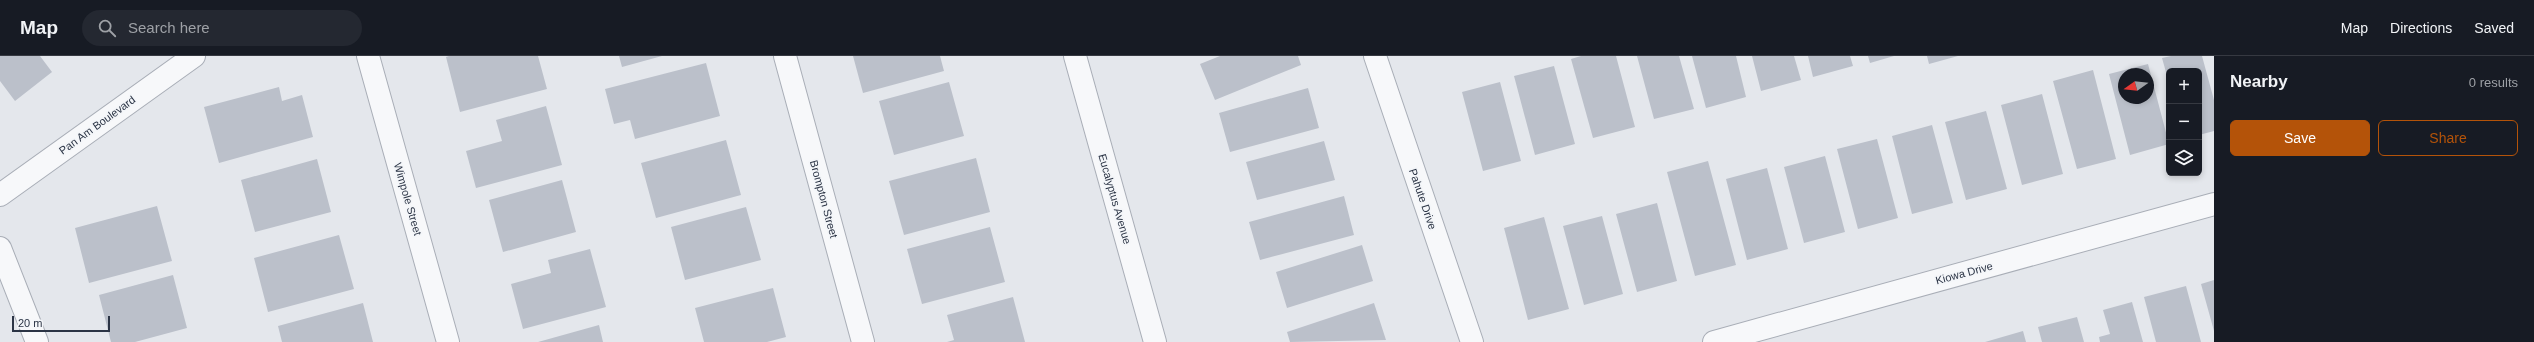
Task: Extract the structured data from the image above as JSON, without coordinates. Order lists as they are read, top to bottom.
{
  "streets": {
    "street": [
      "Pan Am Boulevard",
      "Wimpole Street",
      "Brompton Street",
      "Eucalyptus Avenue",
      "Pahute Drive",
      "Kiowa Drive"
    ]
  },
  "scale_bar": "20 m",
  "north": "left",
  "page": {
    "header": "Map",
    "search": "Search here",
    "nav": ["Map", "Directions", "Saved"],
    "heading": ["Nearby", "0 results"],
    "map_buttons": ["+", "−"],
    "buttons": ["Save", "Share"],
    "scale": "20 m"
  }
}
